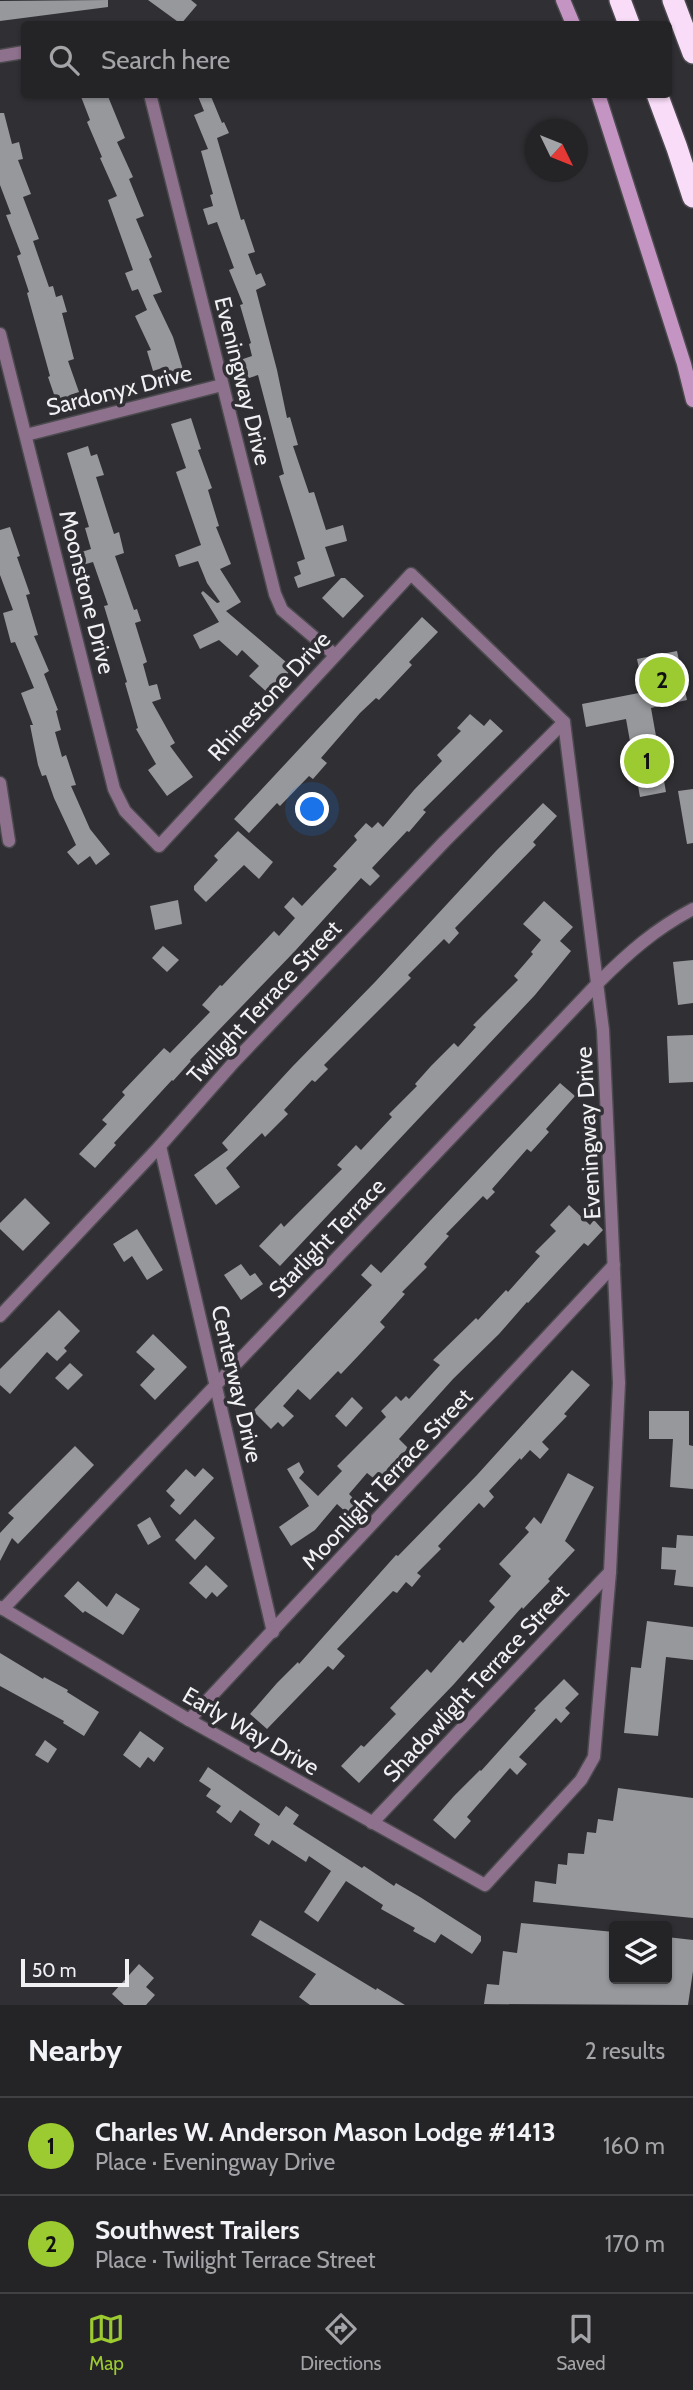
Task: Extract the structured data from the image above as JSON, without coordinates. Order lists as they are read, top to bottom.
{
  "streets": {
    "street": [
      "Eveningway Drive",
      "Sardonyx Drive",
      "Moonstone Drive",
      "Rhinestone Drive",
      "Twilight Terrace Street",
      "Starlight Terrace",
      "Centerway Drive",
      "Moonlight Terrace Street",
      "Shadowlight Terrace Street",
      "Early Way Drive"
    ]
  },
  "crossings": [
    ["Eveningway Drive", "Sardonyx Drive"],
    ["Eveningway Drive", "Rhinestone Drive"],
    ["Eveningway Drive", "Twilight Terrace Street"],
    ["Eveningway Drive", "Starlight Terrace"],
    ["Eveningway Drive", "Moonlight Terrace Street"],
    ["Eveningway Drive", "Shadowlight Terrace Street"],
    ["Eveningway Drive", "Early Way Drive"],
    ["Sardonyx Drive", "Moonstone Drive"],
    ["Moonstone Drive", "Rhinestone Drive"],
    ["Rhinestone Drive", "Twilight Terrace Street"],
    ["Twilight Terrace Street", "Centerway Drive"],
    ["Starlight Terrace", "Centerway Drive"],
    ["Starlight Terrace", "Early Way Drive"],
    ["Centerway Drive", "Moonlight Terrace Street"],
    ["Moonlight Terrace Street", "Early Way Drive"],
    ["Shadowlight Terrace Street", "Early Way Drive"]
  ],
  "scale_bar": "50 m",
  "north": "bottom right",
  "page": {
    "search": "Search here",
    "pins": ["2", "1"],
    "scale": "50 m",
    "heading": ["Nearby", "2 results"],
    "list": [
      {
        "mark": "1",
        "name": "Charles W. Anderson Mason Lodge #1413",
        "note": "Place · Eveningway Drive",
        "value": "160 m"
      },
      {
        "mark": "2",
        "name": "Southwest Trailers",
        "note": "Place · Twilight Terrace Street",
        "value": "170 m"
      }
    ],
    "nav": ["Map", "Directions", "Saved"]
  }
}
